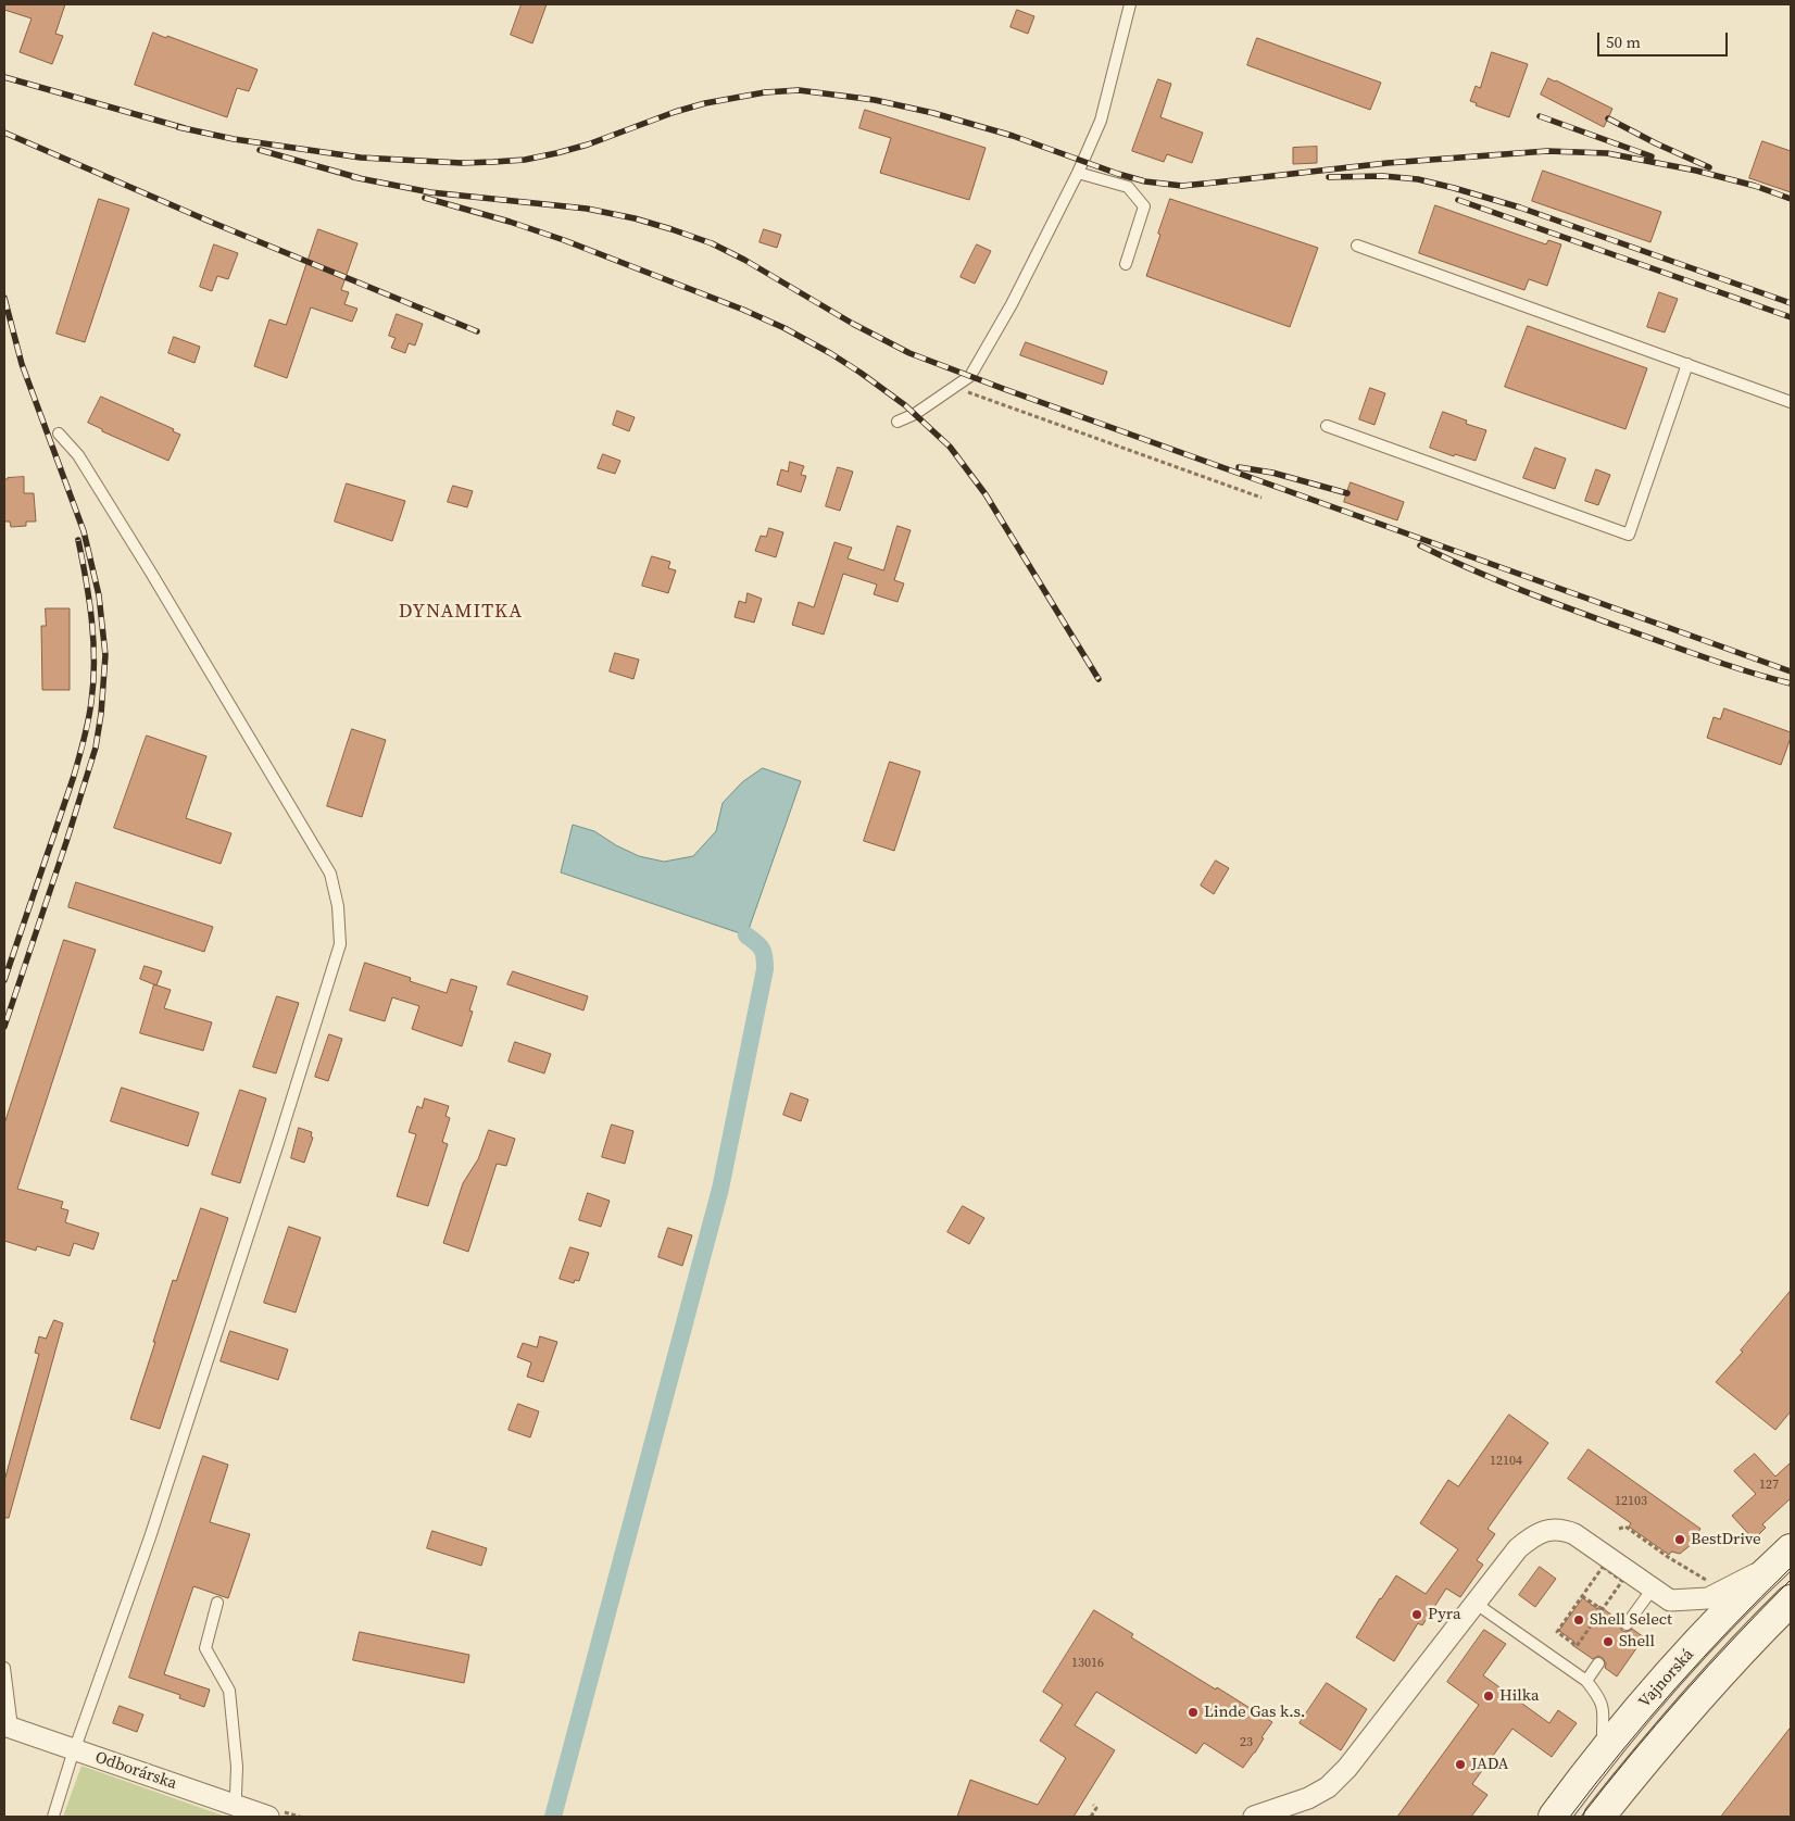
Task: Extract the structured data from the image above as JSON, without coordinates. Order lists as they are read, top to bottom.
{
  "streets": {
    "main road": ["Vajnorská"],
    "street": ["Odborárska"]
  },
  "districts": ["DYNAMITKA"],
  "places": [
    "BestDrive",
    "Pyra",
    "Shell Select",
    "Shell",
    "Hilka",
    "Linde Gas k.s.",
    "JADA"
  ],
  "house_numbers": [
    "12104",
    "127",
    "12103",
    "13016",
    "23"
  ],
  "scale_bar": "50 m"
}
